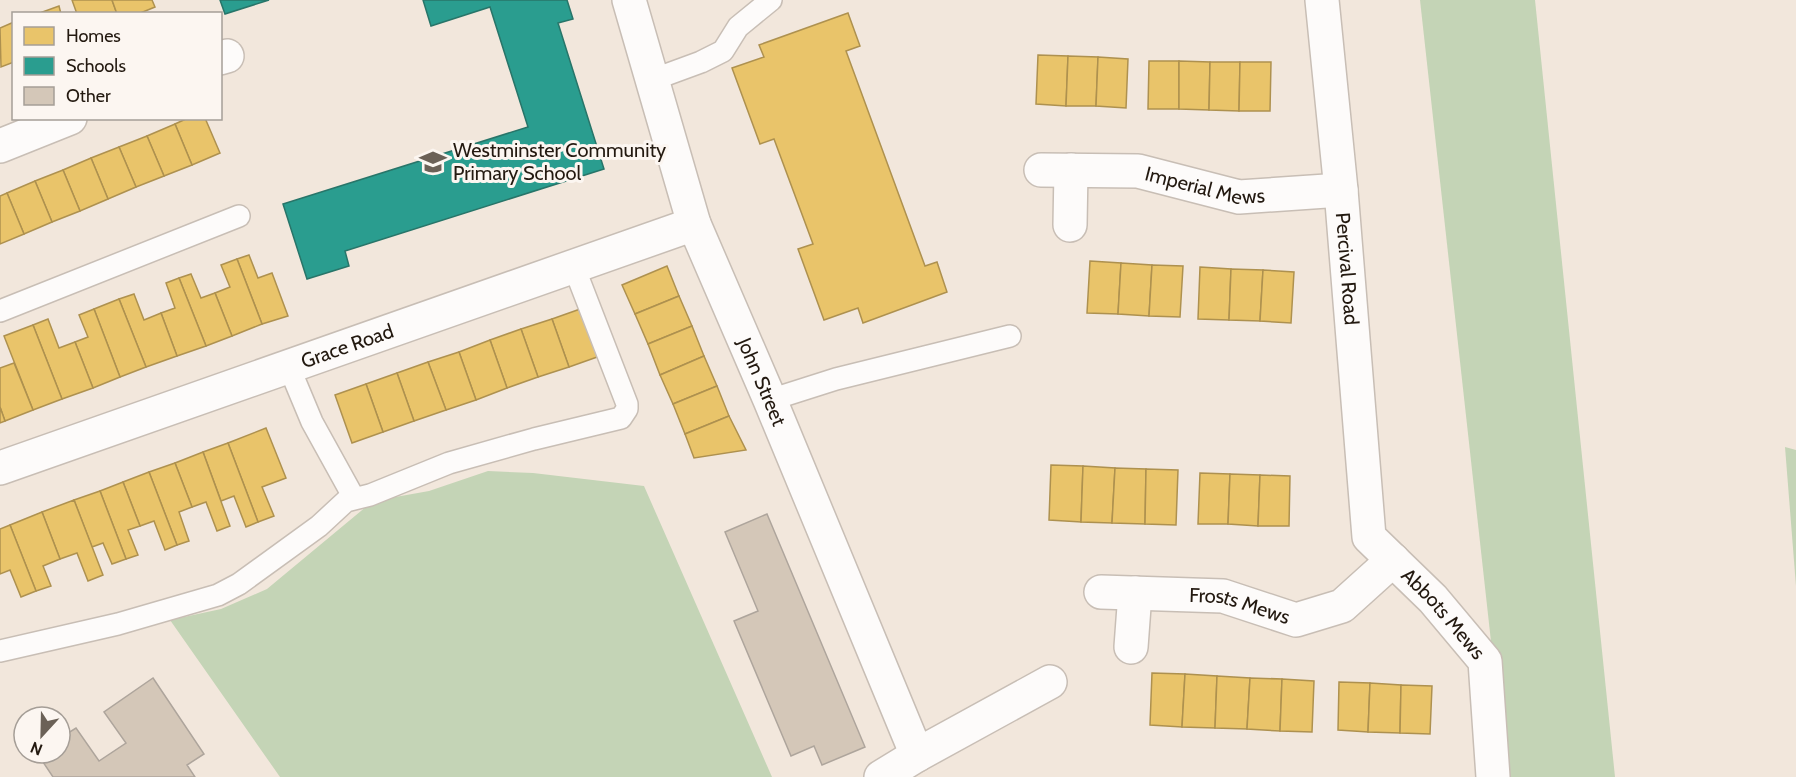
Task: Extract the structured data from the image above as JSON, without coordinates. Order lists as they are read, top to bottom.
{
  "streets": {
    "street": [
      "Imperial Mews",
      "Percival Road",
      "Grace Road",
      "John Street",
      "Frosts Mews",
      "Abbots Mews"
    ]
  },
  "crossings": [
    ["Imperial Mews", "Percival Road"],
    ["Percival Road", "Abbots Mews"],
    ["Grace Road", "John Street"],
    ["Frosts Mews", "Abbots Mews"]
  ],
  "places": {
    "school or university": ["Westminster Community Primary School"]
  },
  "legend": ["Homes", "Schools", "Other"],
  "north": "bottom"
}
